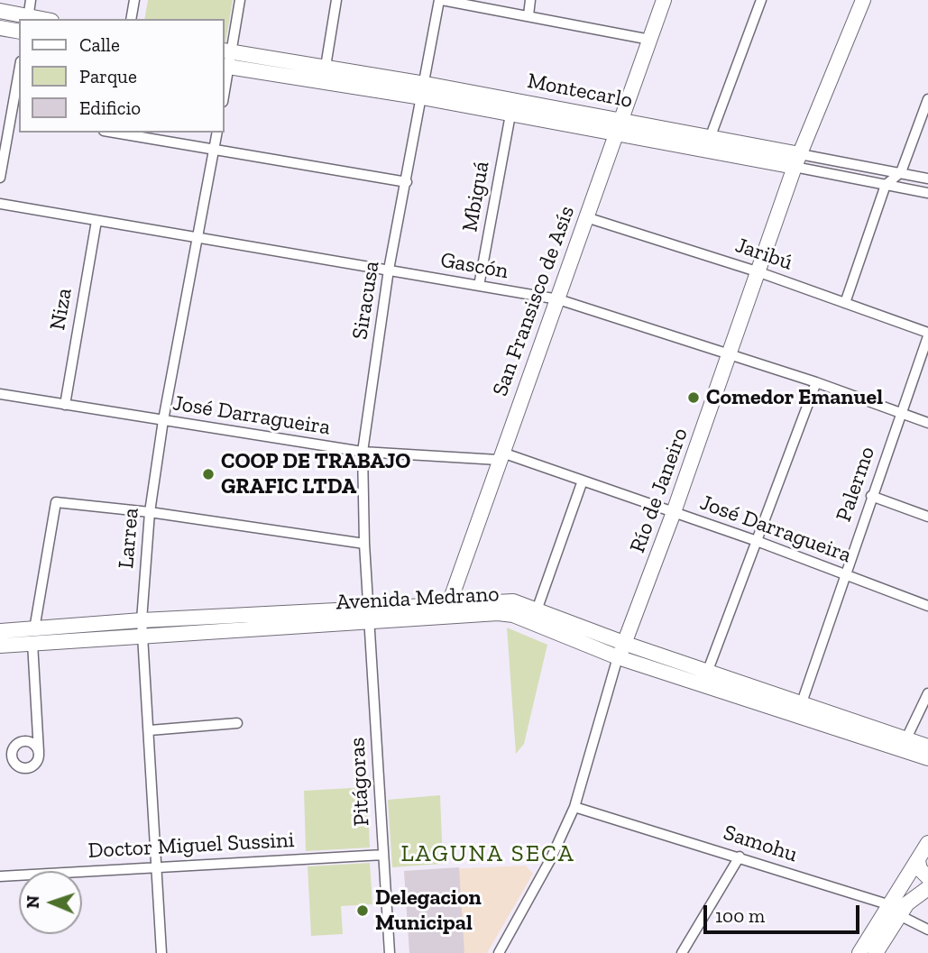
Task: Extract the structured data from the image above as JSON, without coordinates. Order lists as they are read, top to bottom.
{
  "streets": {
    "main road": [
      "Montecarlo",
      "San Fransisco de Asís",
      "Río de Janeiro",
      "Avenida Medrano"
    ],
    "street": [
      "Mbiguá",
      "Jaribú",
      "Gascón",
      "Siracusa",
      "Niza",
      "José Darragueira",
      "Palermo",
      "Larrea",
      "Pitágoras",
      "Samohu",
      "Doctor Miguel Sussini"
    ]
  },
  "crossings": [
    ["Montecarlo", "Mbiguá"],
    ["Montecarlo", "Siracusa"],
    ["Montecarlo", "San Fransisco de Asís"],
    ["Montecarlo", "Río de Janeiro"],
    ["Mbiguá", "Gascón"],
    ["Jaribú", "San Fransisco de Asís"],
    ["Jaribú", "Palermo"],
    ["Jaribú", "Río de Janeiro"],
    ["Gascón", "Siracusa"],
    ["Gascón", "San Fransisco de Asís"],
    ["Gascón", "Niza"],
    ["Gascón", "Palermo"],
    ["Gascón", "Río de Janeiro"],
    ["Gascón", "Larrea"],
    ["Siracusa", "José Darragueira"],
    ["Siracusa", "Avenida Medrano"],
    ["Siracusa", "Pitágoras"],
    ["San Fransisco de Asís", "José Darragueira"],
    ["San Fransisco de Asís", "Avenida Medrano"],
    ["Niza", "José Darragueira"],
    ["José Darragueira", "Palermo"],
    ["José Darragueira", "Río de Janeiro"],
    ["José Darragueira", "Larrea"],
    ["Palermo", "Avenida Medrano"],
    ["Río de Janeiro", "Avenida Medrano"],
    ["Río de Janeiro", "Samohu"],
    ["Larrea", "Avenida Medrano"],
    ["Larrea", "Doctor Miguel Sussini"],
    ["Avenida Medrano", "Pitágoras"],
    ["Pitágoras", "Doctor Miguel Sussini"]
  ],
  "districts": ["LAGUNA SECA"],
  "places": ["Comedor Emanuel", "COOP DE TRABAJO GRAFIC LTDA", "Delegacion Municipal"],
  "legend": ["Calle", "Parque", "Edificio"],
  "scale_bar": "100 m",
  "north": "left"
}
